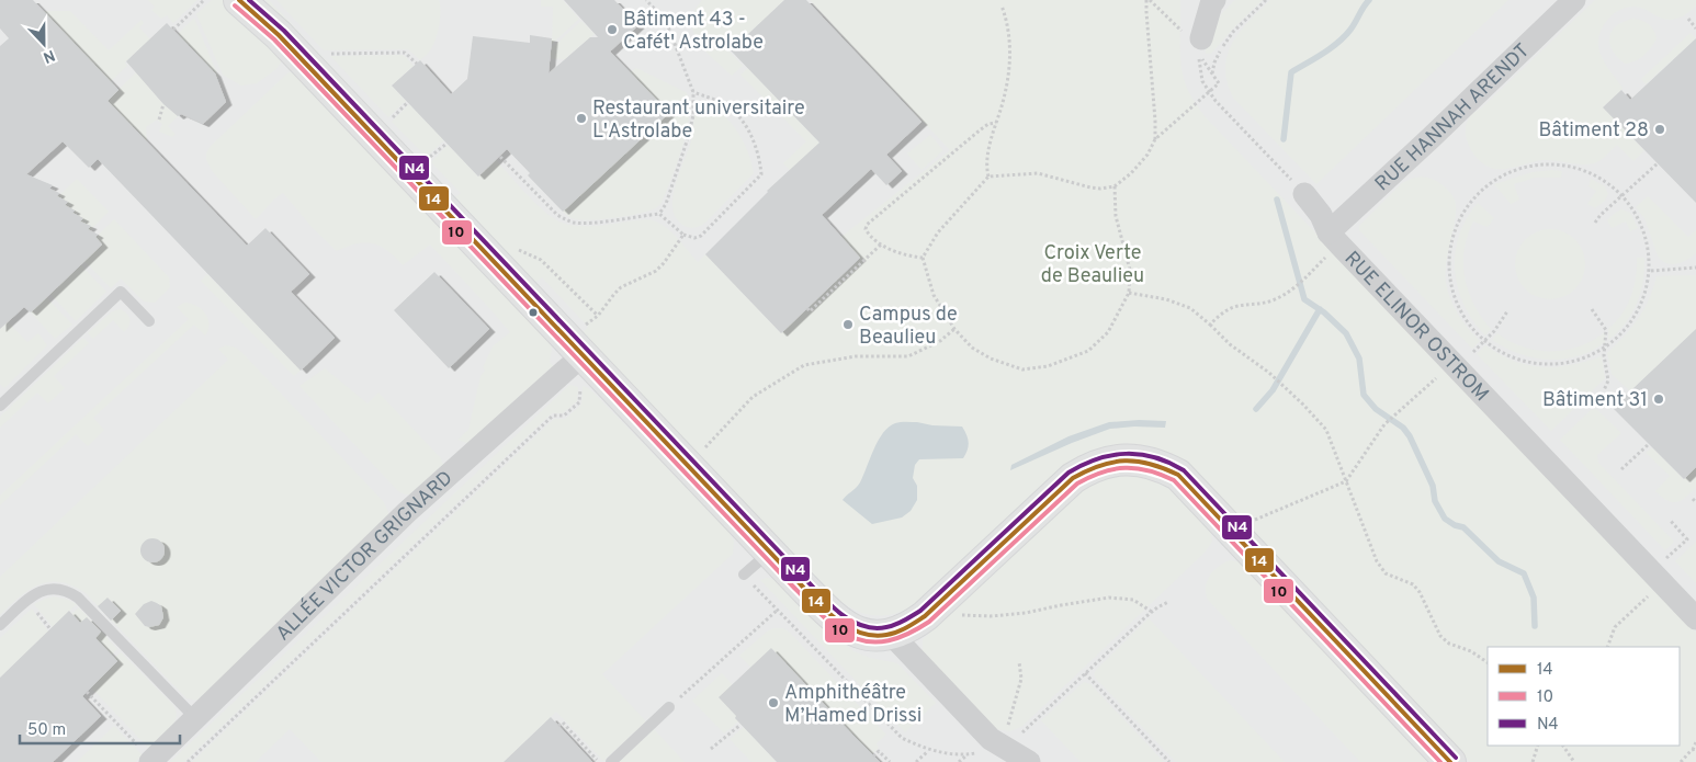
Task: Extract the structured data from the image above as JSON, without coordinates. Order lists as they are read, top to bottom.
{
  "streets": {
    "street": ["RUE HANNAH ARENDT", "RUE ELINOR OSTROM", "ALLÉE VICTOR GRIGNARD"]
  },
  "crossings": [
    ["RUE HANNAH ARENDT", "RUE ELINOR OSTROM"]
  ],
  "parks": ["Croix Verte de Beaulieu"],
  "places": [
    "Bâtiment 43 - Cafét' Astrolabe",
    "Restaurant universitaire L'Astrolabe",
    "Bâtiment 28",
    "Campus de Beaulieu",
    "Bâtiment 31",
    "Amphithéâtre M’Hamed Drissi"
  ],
  "lines": ["transit line 14", "transit line N4", "transit line 10"],
  "legend": ["14", "10", "N4"],
  "scale_bar": "50 m",
  "north": "bottom"
}
